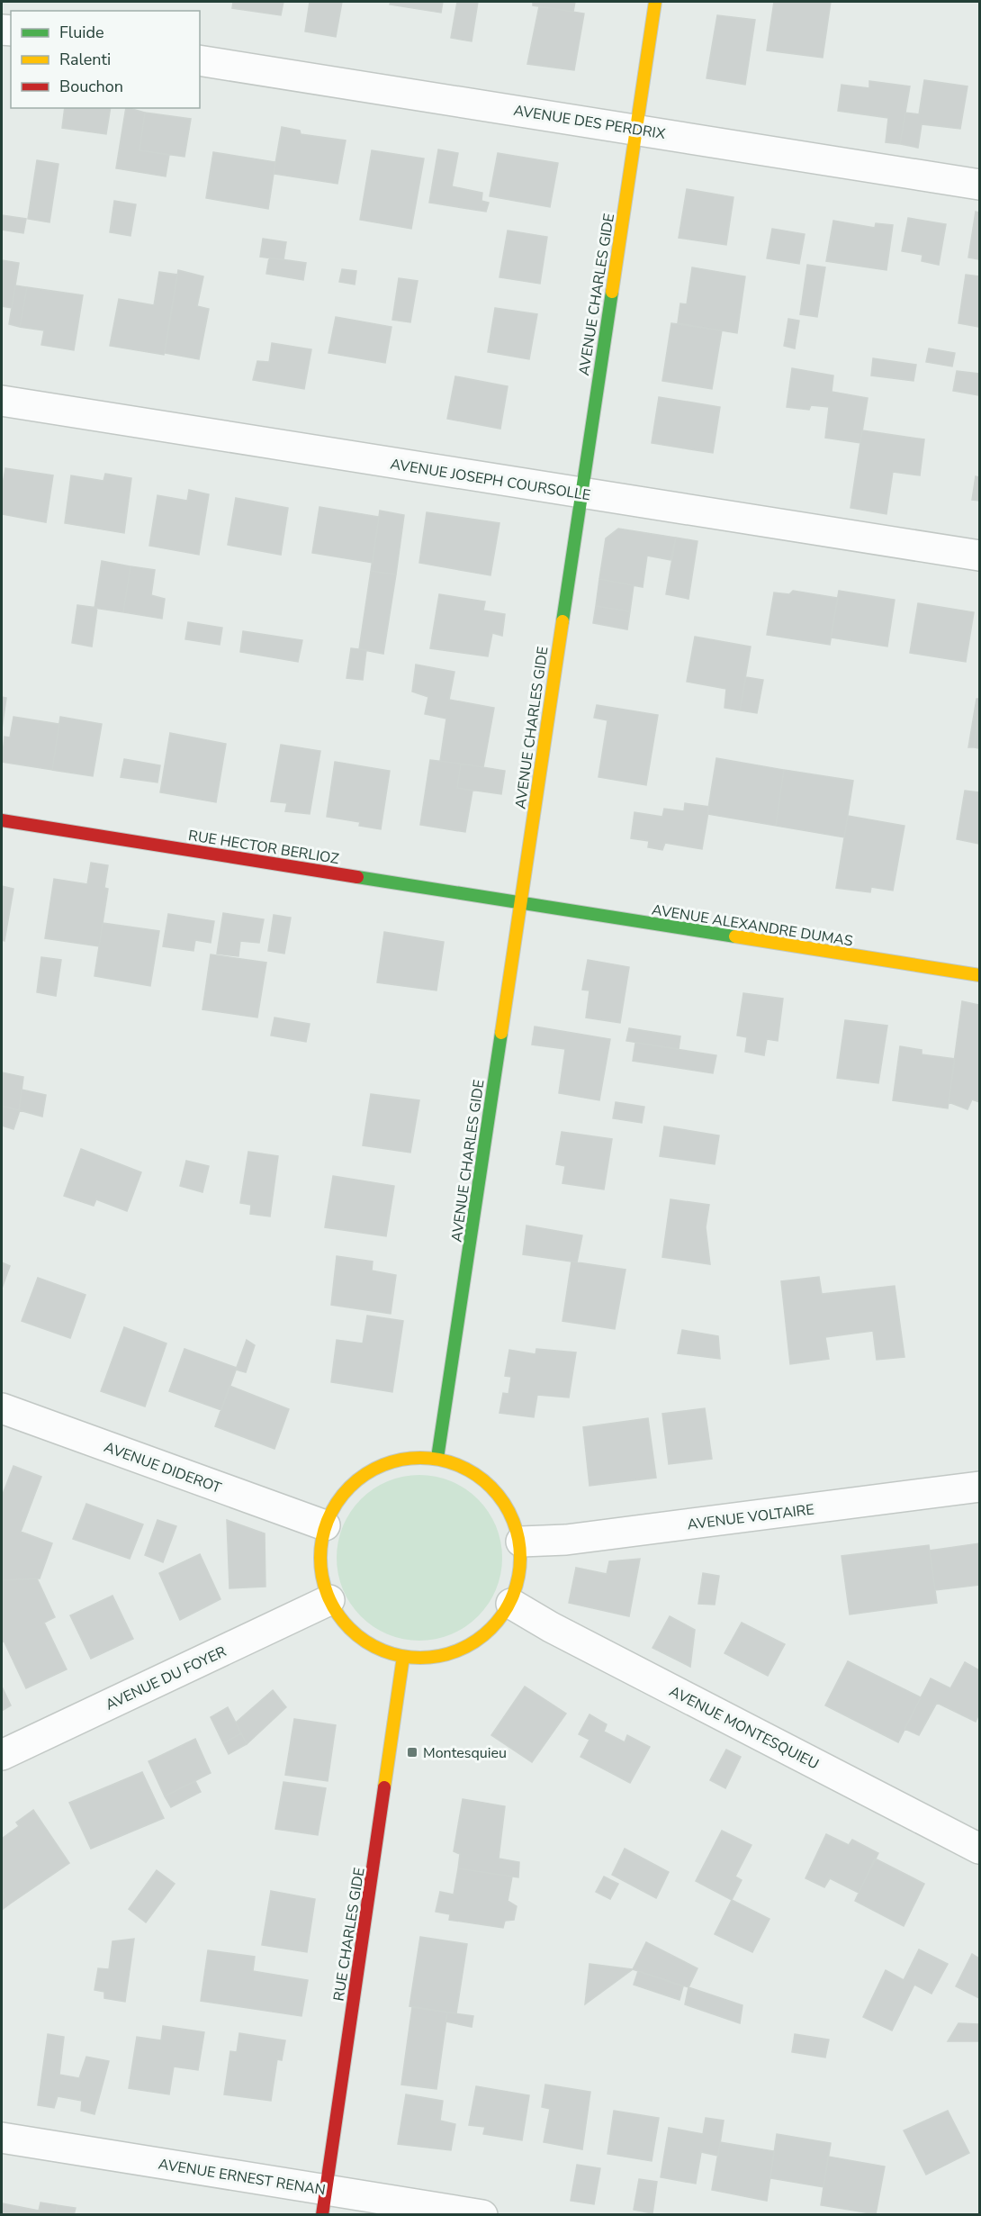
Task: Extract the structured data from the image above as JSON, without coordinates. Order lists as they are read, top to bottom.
{
  "streets": {
    "street": [
      "AVENUE DES PERDRIX",
      "AVENUE CHARLES GIDE",
      "AVENUE JOSEPH COURSOLLE",
      "RUE HECTOR BERLIOZ",
      "AVENUE ALEXANDRE DUMAS",
      "AVENUE DIDEROT",
      "AVENUE VOLTAIRE",
      "AVENUE DU FOYER",
      "AVENUE MONTESQUIEU",
      "RUE CHARLES GIDE",
      "AVENUE ERNEST RENAN"
    ]
  },
  "crossings": [
    ["AVENUE DES PERDRIX", "AVENUE CHARLES GIDE"],
    ["AVENUE CHARLES GIDE", "AVENUE JOSEPH COURSOLLE"],
    ["AVENUE CHARLES GIDE", "RUE HECTOR BERLIOZ"],
    ["AVENUE CHARLES GIDE", "AVENUE ALEXANDRE DUMAS"],
    ["RUE HECTOR BERLIOZ", "AVENUE ALEXANDRE DUMAS"],
    ["RUE CHARLES GIDE", "AVENUE ERNEST RENAN"]
  ],
  "places": {
    "transit": ["Montesquieu"]
  },
  "legend": ["Fluide", "Ralenti", "Bouchon"]
}
